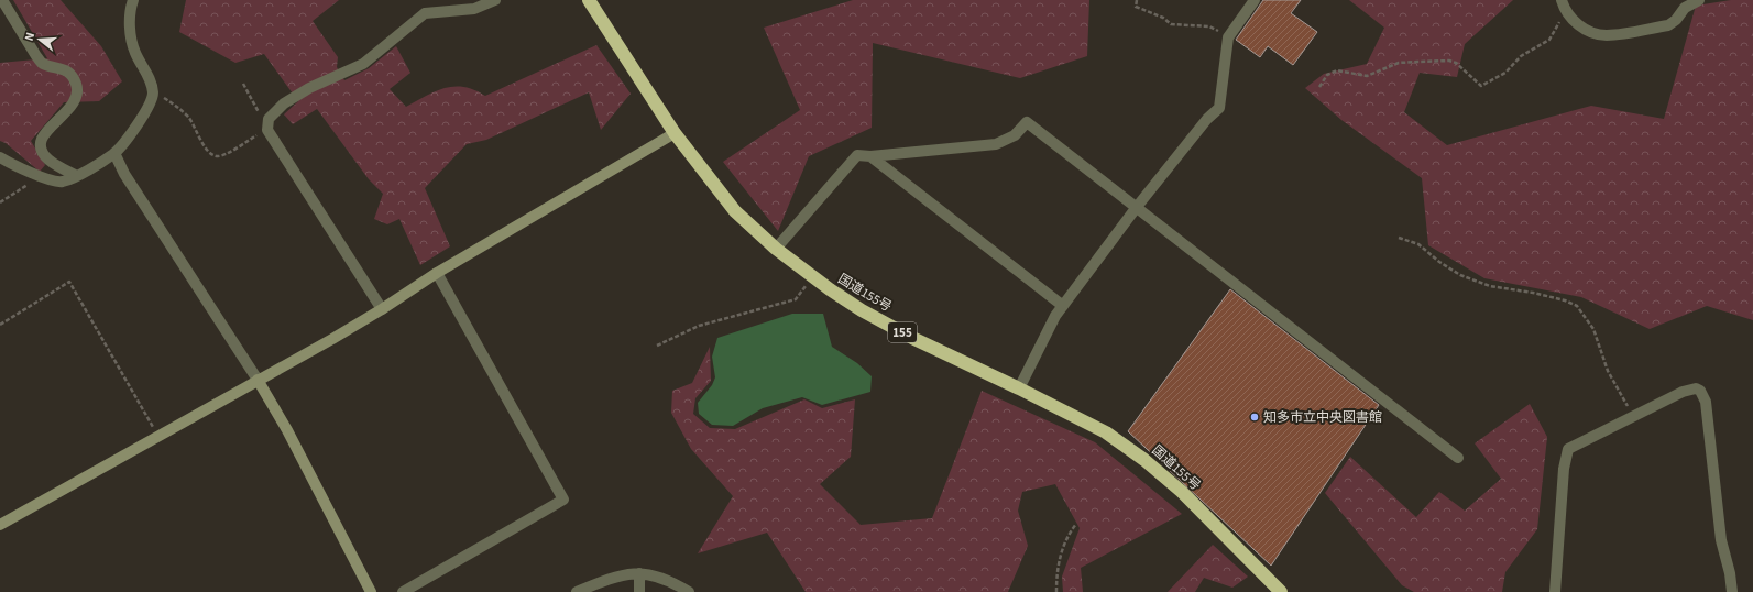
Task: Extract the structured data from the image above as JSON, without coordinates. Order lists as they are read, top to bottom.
{
  "streets": {
    "highway": ["国道155号", "155"]
  },
  "places": ["知多市立中央図書館"],
  "north": "left"
}
